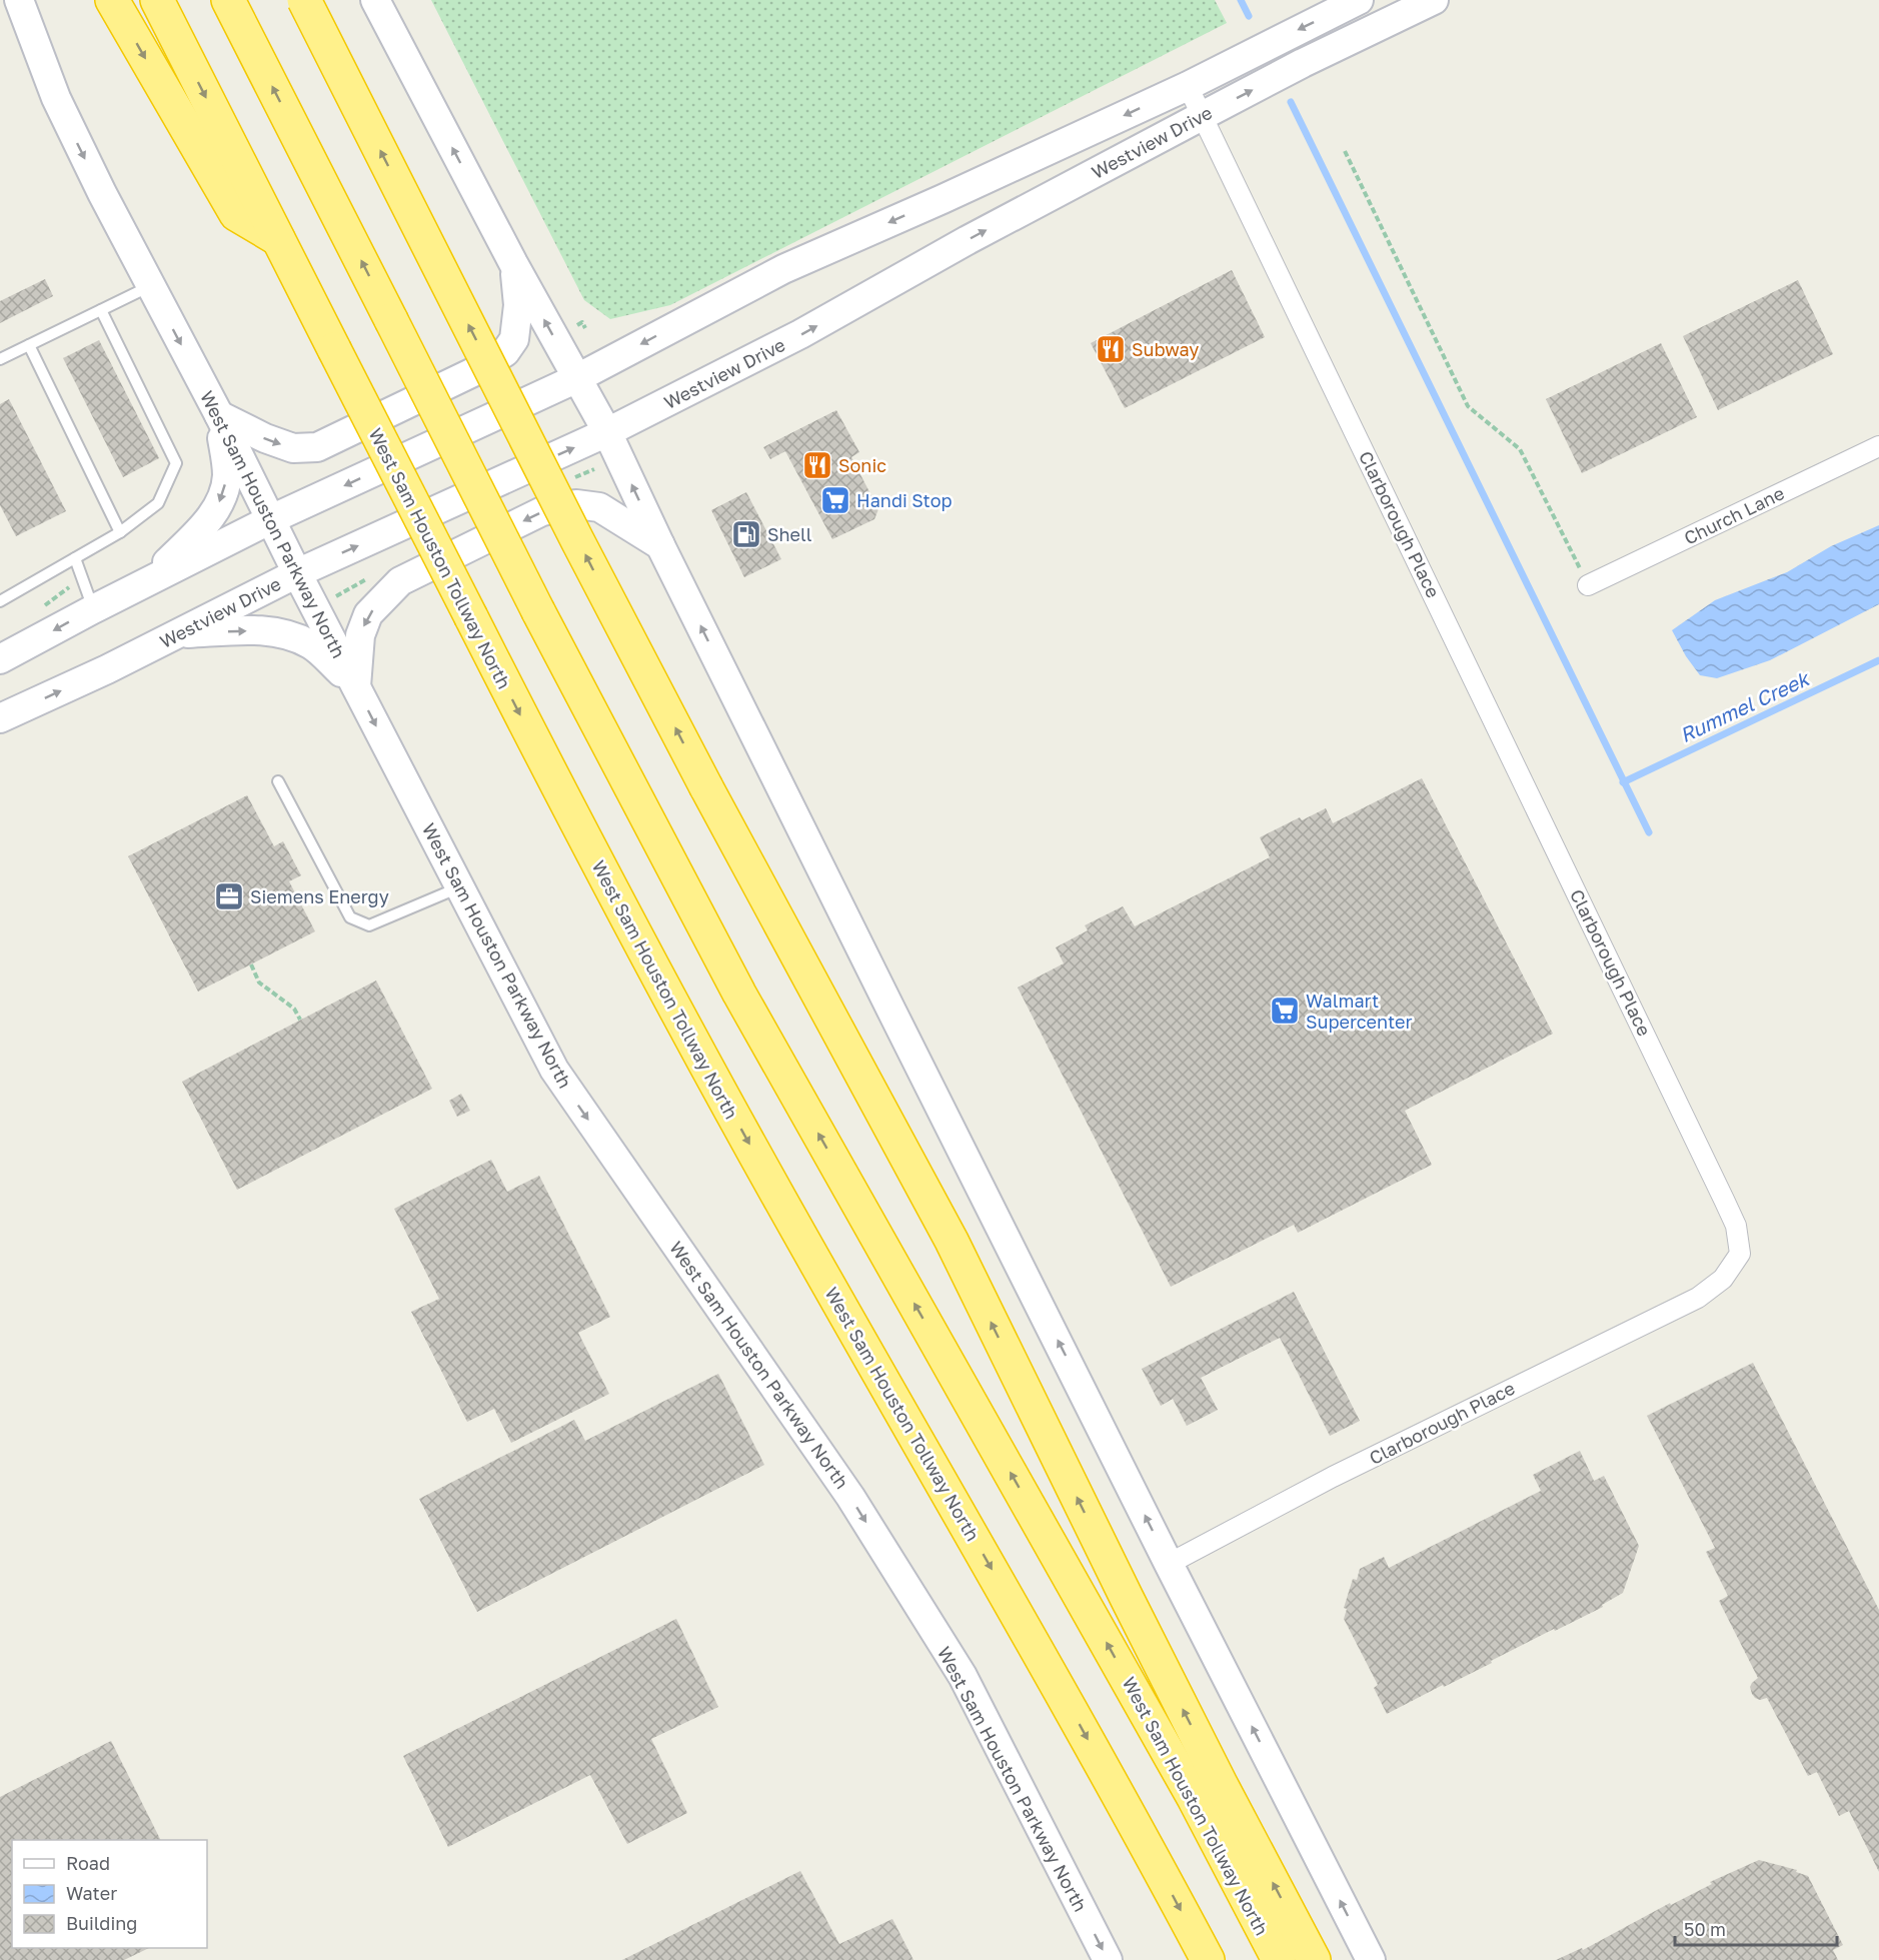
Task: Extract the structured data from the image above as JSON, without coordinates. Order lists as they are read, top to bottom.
{
  "streets": {
    "highway": ["West Sam Houston Tollway North"],
    "main road": ["Westview Drive", "West Sam Houston Parkway North"],
    "street": ["Church Lane", "Clarborough Place"]
  },
  "crossings": [
    ["Westview Drive", "West Sam Houston Parkway North"],
    ["Westview Drive", "Clarborough Place"]
  ],
  "water": ["Rummel Creek"],
  "places": {
    "restaurant": ["Subway", "Sonic"],
    "supermarket": ["Handi Stop", "Walmart Supercenter"],
    "fuel station": ["Shell"],
    "office": ["Siemens Energy"]
  },
  "legend": ["Road", "Water", "Building"],
  "scale_bar": "50 m"
}
